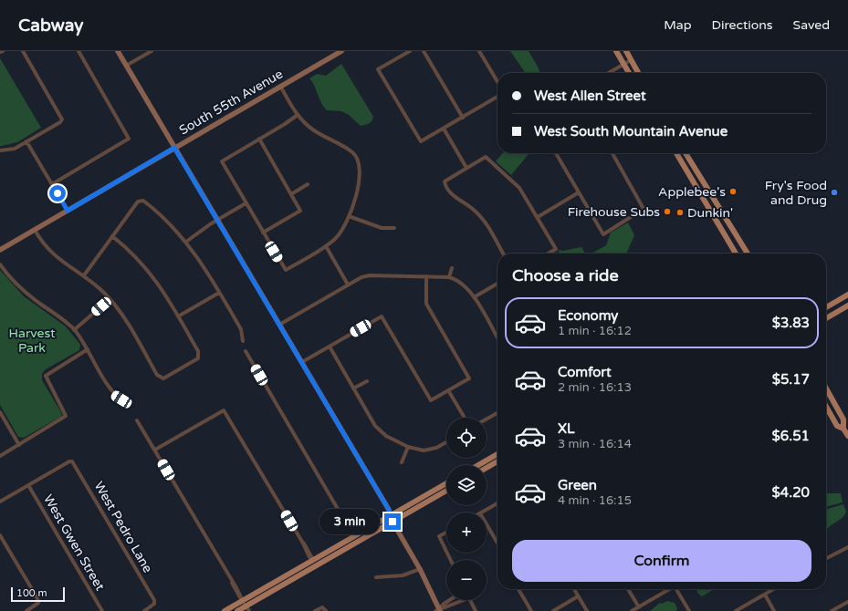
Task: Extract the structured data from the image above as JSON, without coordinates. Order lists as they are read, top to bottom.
{
  "streets": {
    "street": ["South 55th Avenue", "West Pedro Lane", "West Gwen Street"]
  },
  "crossings": [
    ["West Pedro Lane", "West Gwen Street"]
  ],
  "parks": ["Harvest Park"],
  "places": [
    "Applebee's",
    "Fry's Food and Drug",
    "Firehouse Subs",
    "Dunkin'"
  ],
  "scale_bar": "100 m",
  "page": {
    "header": "Cabway",
    "nav": ["Map", "Directions", "Saved"],
    "banner": ["West Allen Street", "West South Mountain Avenue"],
    "heading": "Choose a ride",
    "list": [
      {
        "name": "Economy",
        "note": "1 min · 16:12",
        "value": "$3.83"
      },
      {
        "name": "Comfort",
        "note": "2 min · 16:13",
        "value": "$5.17"
      },
      {
        "name": "XL",
        "note": "3 min · 16:14",
        "value": "$6.51"
      },
      {
        "name": "Green",
        "note": "4 min · 16:15",
        "value": "$4.20"
      }
    ],
    "map_buttons": ["+", "−"],
    "bubble": "3 min",
    "buttons": "Confirm",
    "scale": "100 m"
  }
}
